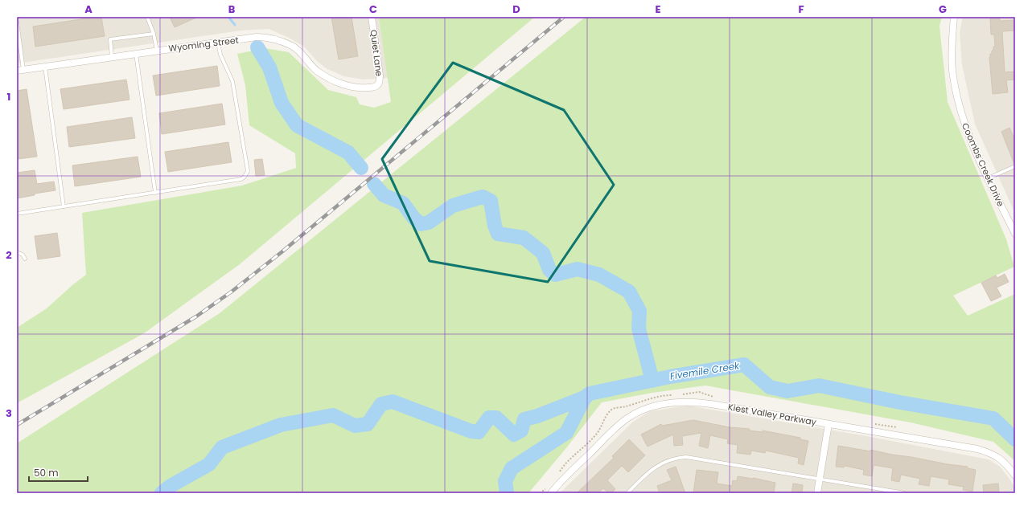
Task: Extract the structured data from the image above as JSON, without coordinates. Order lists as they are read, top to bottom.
{
  "streets": {
    "street": [
      "Wyoming Street",
      "Quiet Lane",
      "Coombs Creek Drive",
      "Kiest Valley Parkway"
    ]
  },
  "crossings": [
    ["Wyoming Street", "Quiet Lane"]
  ],
  "water": ["Fivemile Creek"],
  "scale_bar": "50 m",
  "grid": {
    "columns": [
      "A",
      "B",
      "C",
      "D",
      "E",
      "F",
      "G"
    ],
    "rows": ["1", "2", "3"]
  }
}
